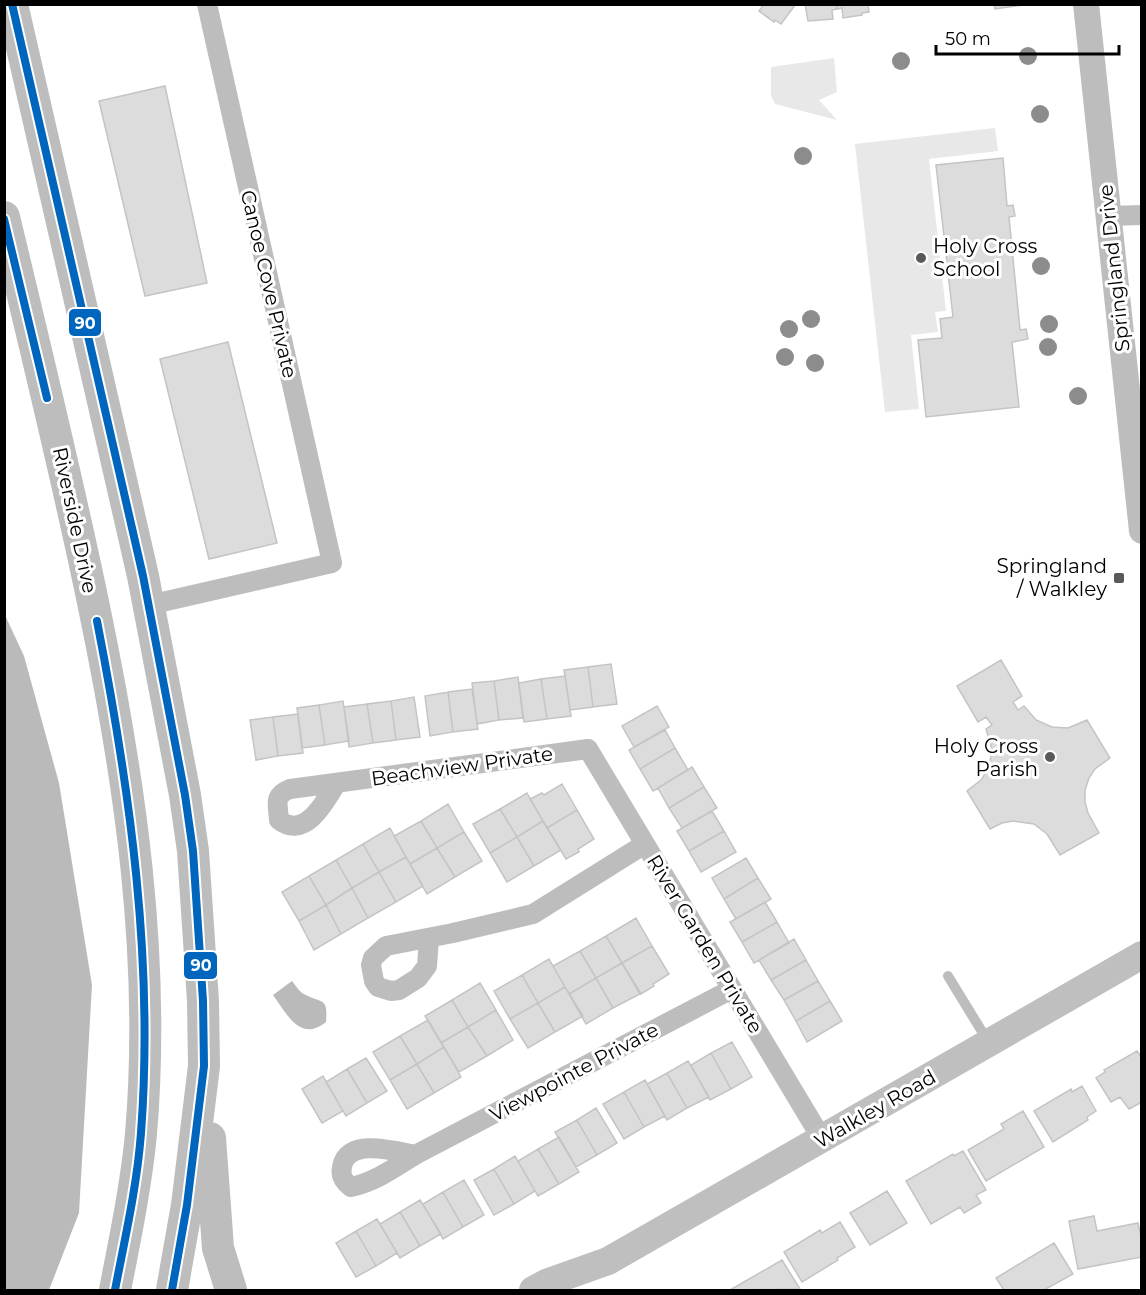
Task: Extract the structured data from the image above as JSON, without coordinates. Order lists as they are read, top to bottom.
{
  "streets": {
    "main road": ["Riverside Drive", "Walkley Road"],
    "street": [
      "Springland Drive",
      "Canoe Cove Private",
      "Beachview Private",
      "River Garden Private",
      "Viewpointe Private"
    ]
  },
  "crossings": [
    ["Beachview Private", "River Garden Private"],
    ["River Garden Private", "Viewpointe Private"],
    ["River Garden Private", "Walkley Road"]
  ],
  "places": {
    "other": ["Holy Cross School", "Holy Cross Parish"],
    "transit": ["Springland / Walkley"]
  },
  "lines": ["transit line 90"],
  "scale_bar": "50 m"
}
